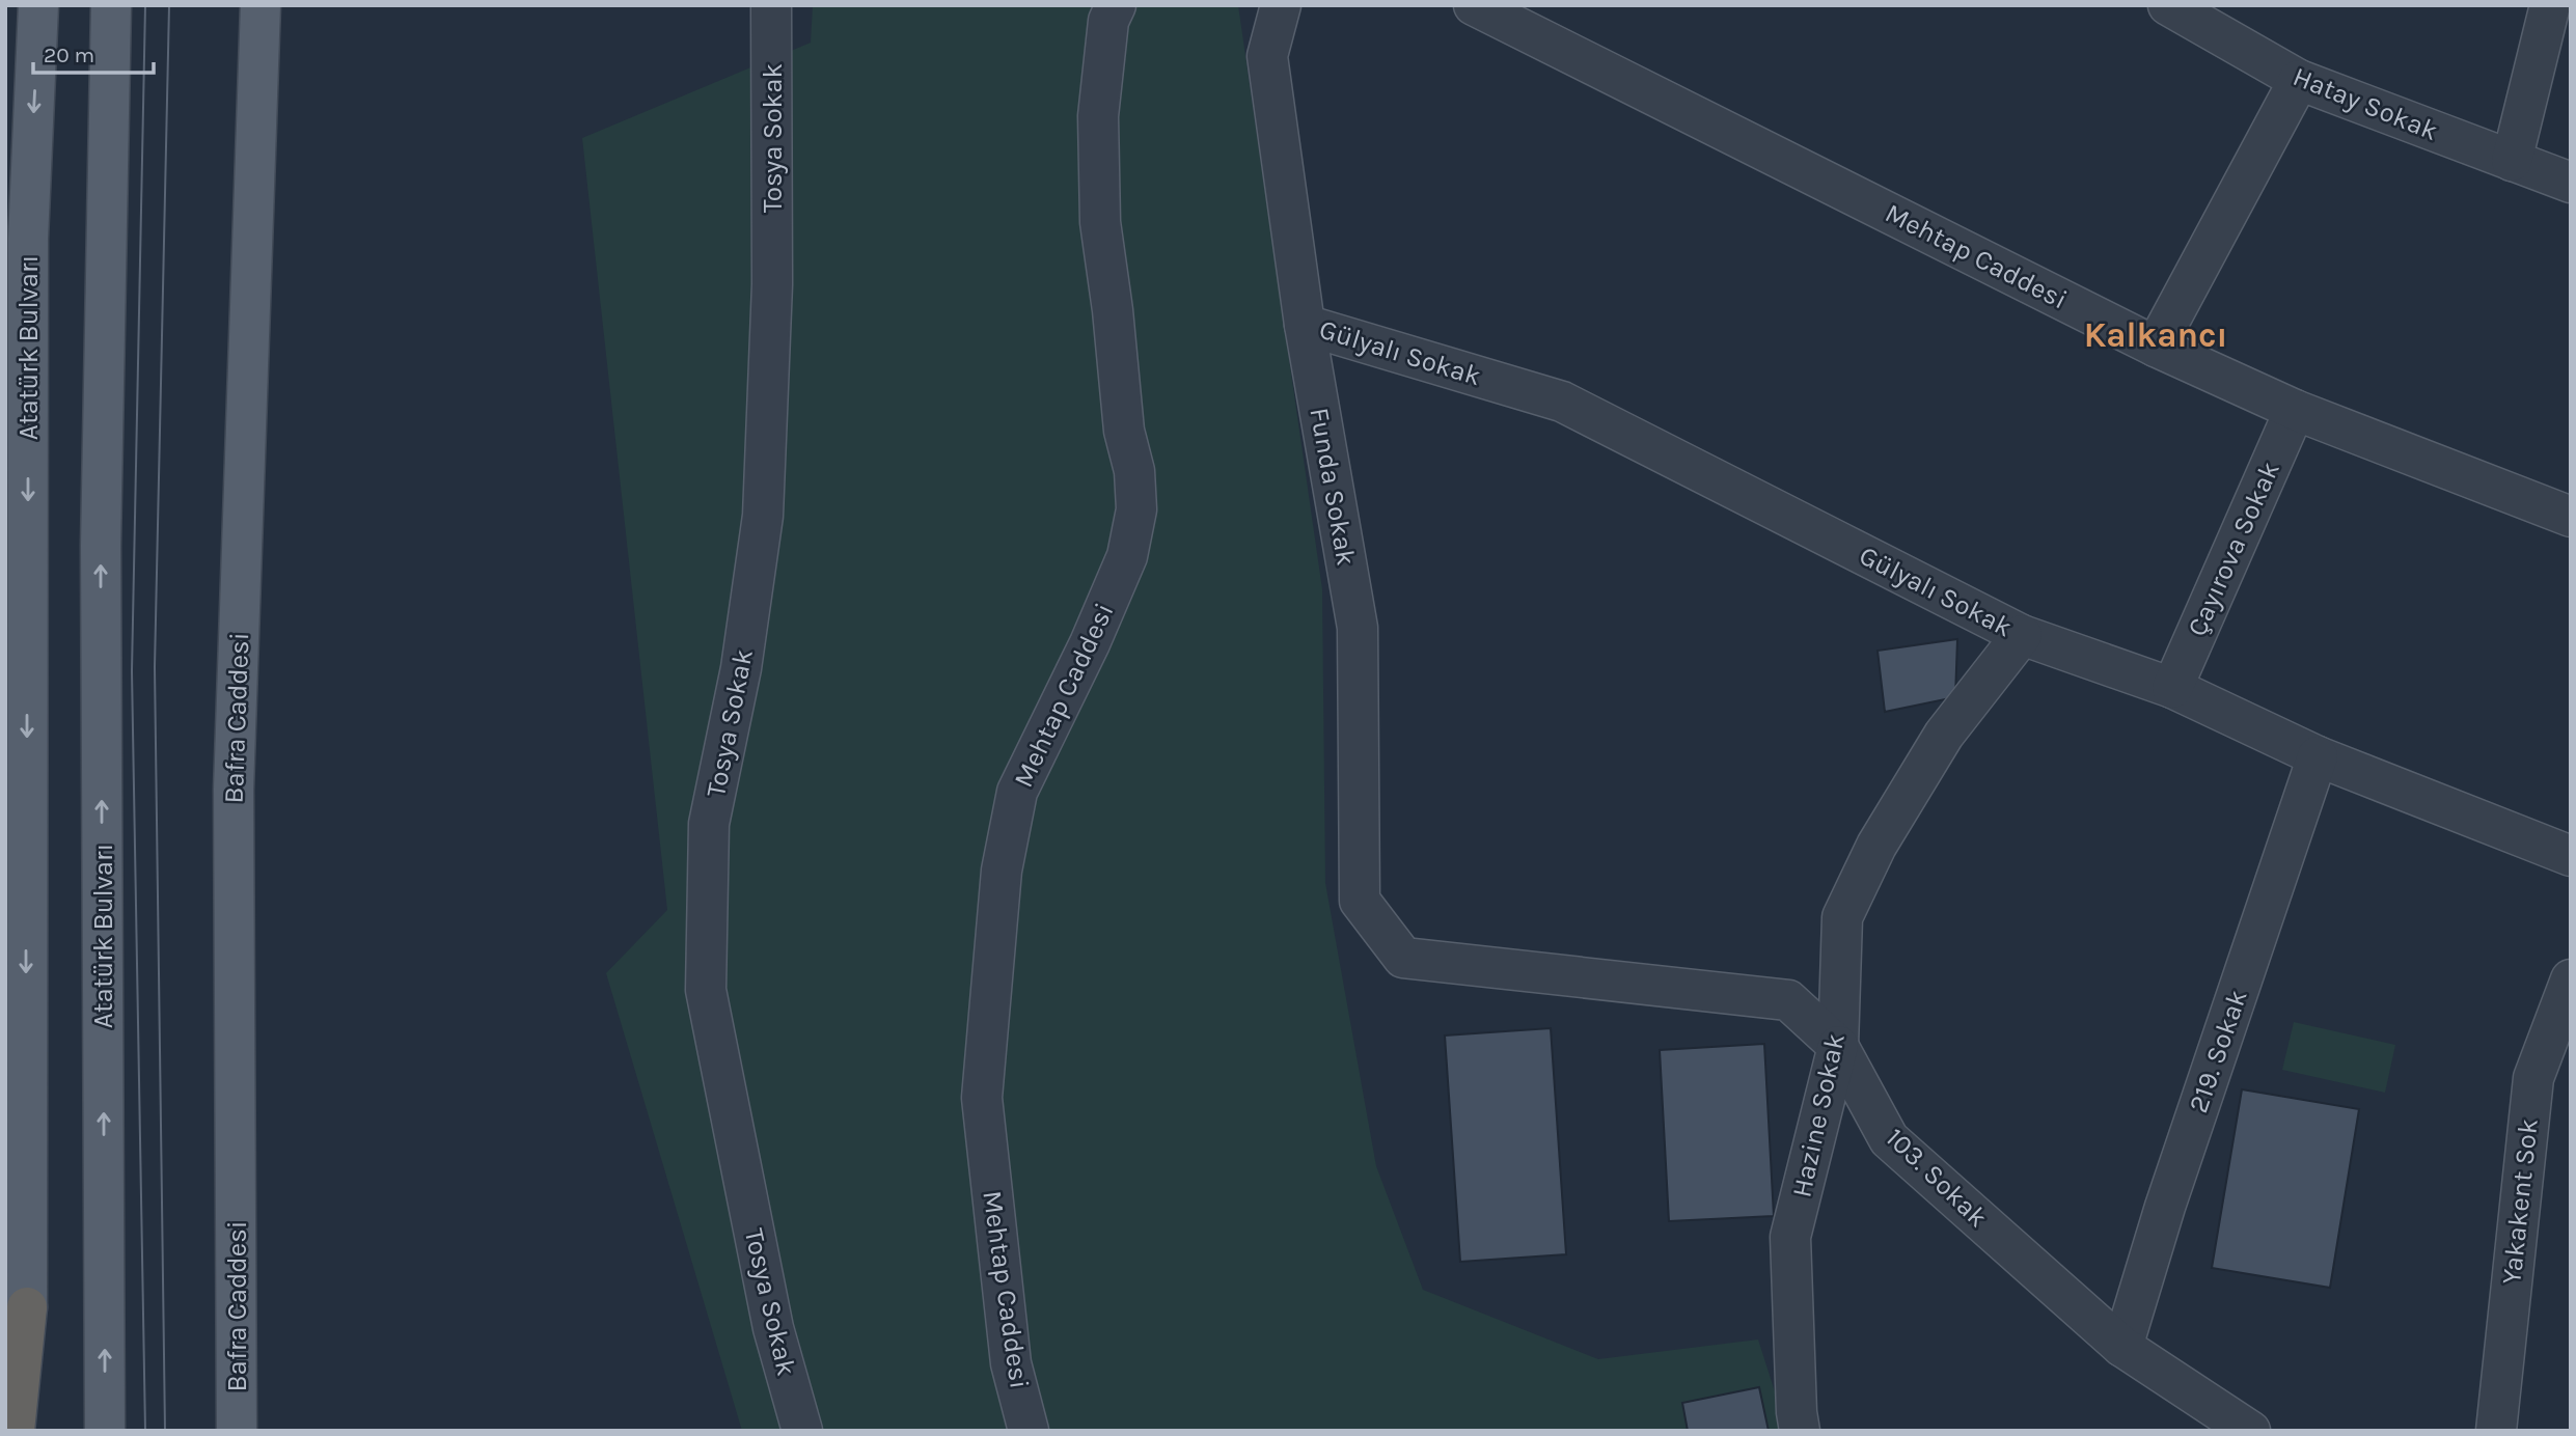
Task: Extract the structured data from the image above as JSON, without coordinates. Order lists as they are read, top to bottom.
{
  "streets": {
    "highway": ["Atatürk Bulvarı"],
    "main road": ["Bafra Caddesi"],
    "street": [
      "Hatay Sokak",
      "Tosya Sokak",
      "Mehtap Caddesi",
      "Gülyalı Sokak",
      "Funda Sokak",
      "Çayırova Sokak",
      "219. Sokak",
      "Hazine Sokak",
      "103. Sokak",
      "Yakakent Sok"
    ]
  },
  "crossings": [
    ["Mehtap Caddesi", "Çayırova Sokak"],
    ["Gülyalı Sokak", "Funda Sokak"],
    ["Gülyalı Sokak", "Çayırova Sokak"],
    ["Gülyalı Sokak", "219. Sokak"],
    ["Gülyalı Sokak", "Hazine Sokak"],
    ["Funda Sokak", "103. Sokak"],
    ["219. Sokak", "103. Sokak"],
    ["Hazine Sokak", "103. Sokak"]
  ],
  "districts": ["Kalkancı"],
  "scale_bar": "20 m"
}
